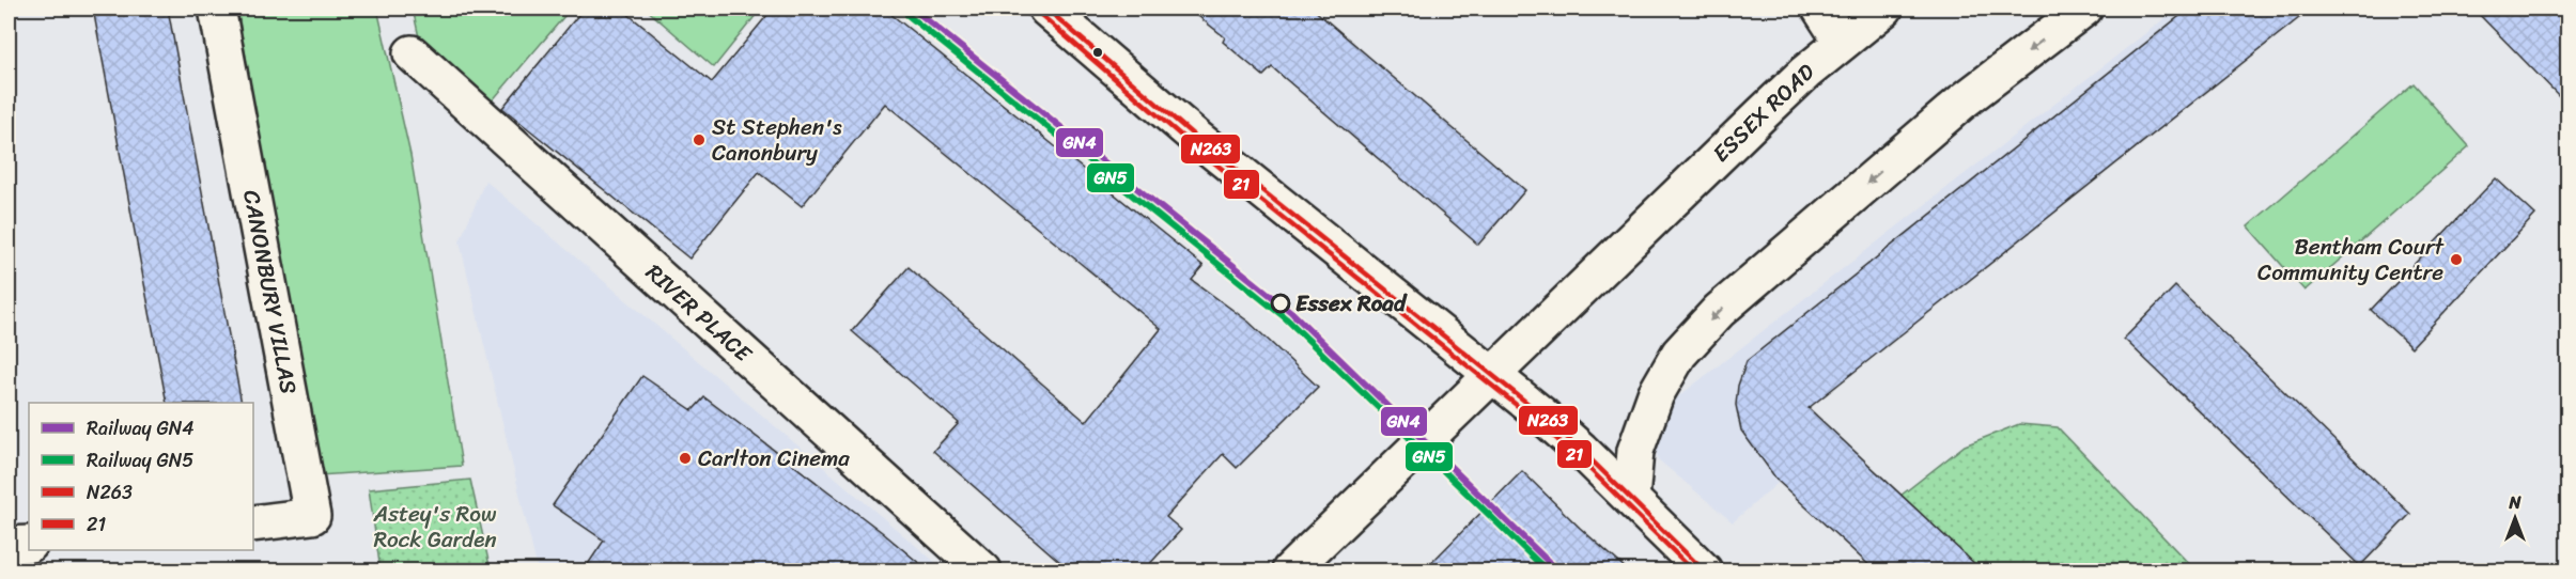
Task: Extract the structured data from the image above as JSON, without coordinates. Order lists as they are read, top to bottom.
{
  "streets": {
    "street": ["ESSEX ROAD", "CANONBURY VILLAS", "RIVER PLACE"]
  },
  "parks": ["Astey's Row Rock Garden"],
  "places": [
    "St Stephen's Canonbury",
    "Bentham Court Community Centre",
    "Essex Road",
    "Carlton Cinema"
  ],
  "lines": [
    "rail line GN4",
    "transit line N263",
    "rail line GN5",
    "transit line 21"
  ],
  "legend": [
    "Railway GN4",
    "Railway GN5",
    "N263",
    "21"
  ],
  "north": "top"
}
